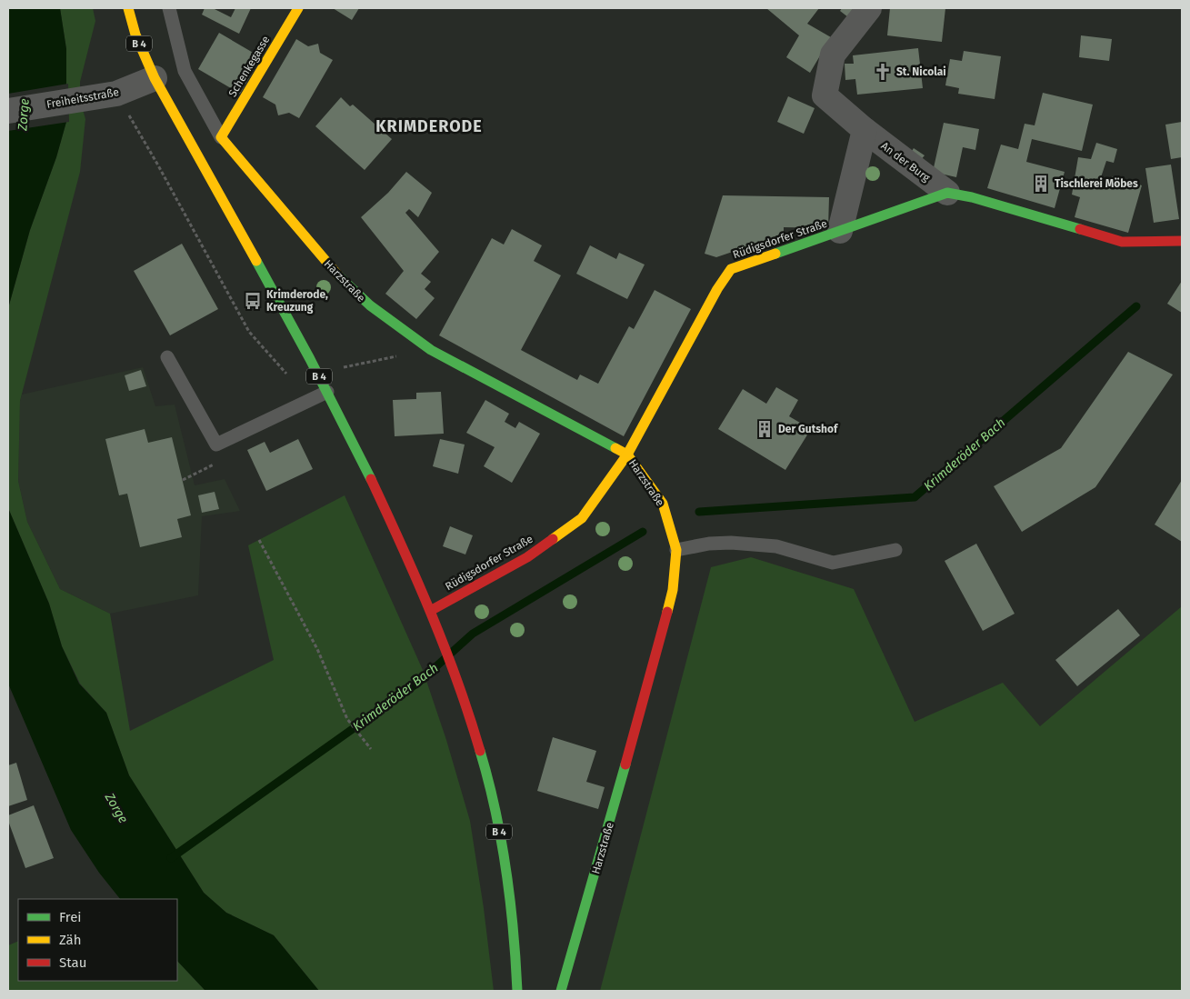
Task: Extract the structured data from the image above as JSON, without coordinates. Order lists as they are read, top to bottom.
{
  "streets": {
    "street": [
      "B 4",
      "Schenkegasse",
      "Freiheitsstraße",
      "An der Burg",
      "Rüdigsdorfer Straße",
      "Harzstraße"
    ]
  },
  "crossings": [
    ["B 4", "Freiheitsstraße"],
    ["B 4", "Rüdigsdorfer Straße"],
    ["Schenkegasse", "Harzstraße"],
    ["An der Burg", "Rüdigsdorfer Straße"],
    ["Rüdigsdorfer Straße", "Harzstraße"]
  ],
  "districts": ["KRIMDERODE"],
  "water": ["Zorge", "Krimderöder Bach"],
  "places": {
    "church": ["St. Nicolai"],
    "building": ["Tischlerei Möbes", "Der Gutshof"],
    "bus stop": ["Krimderode, Kreuzung"]
  },
  "legend": ["Frei", "Zäh", "Stau"]
}
